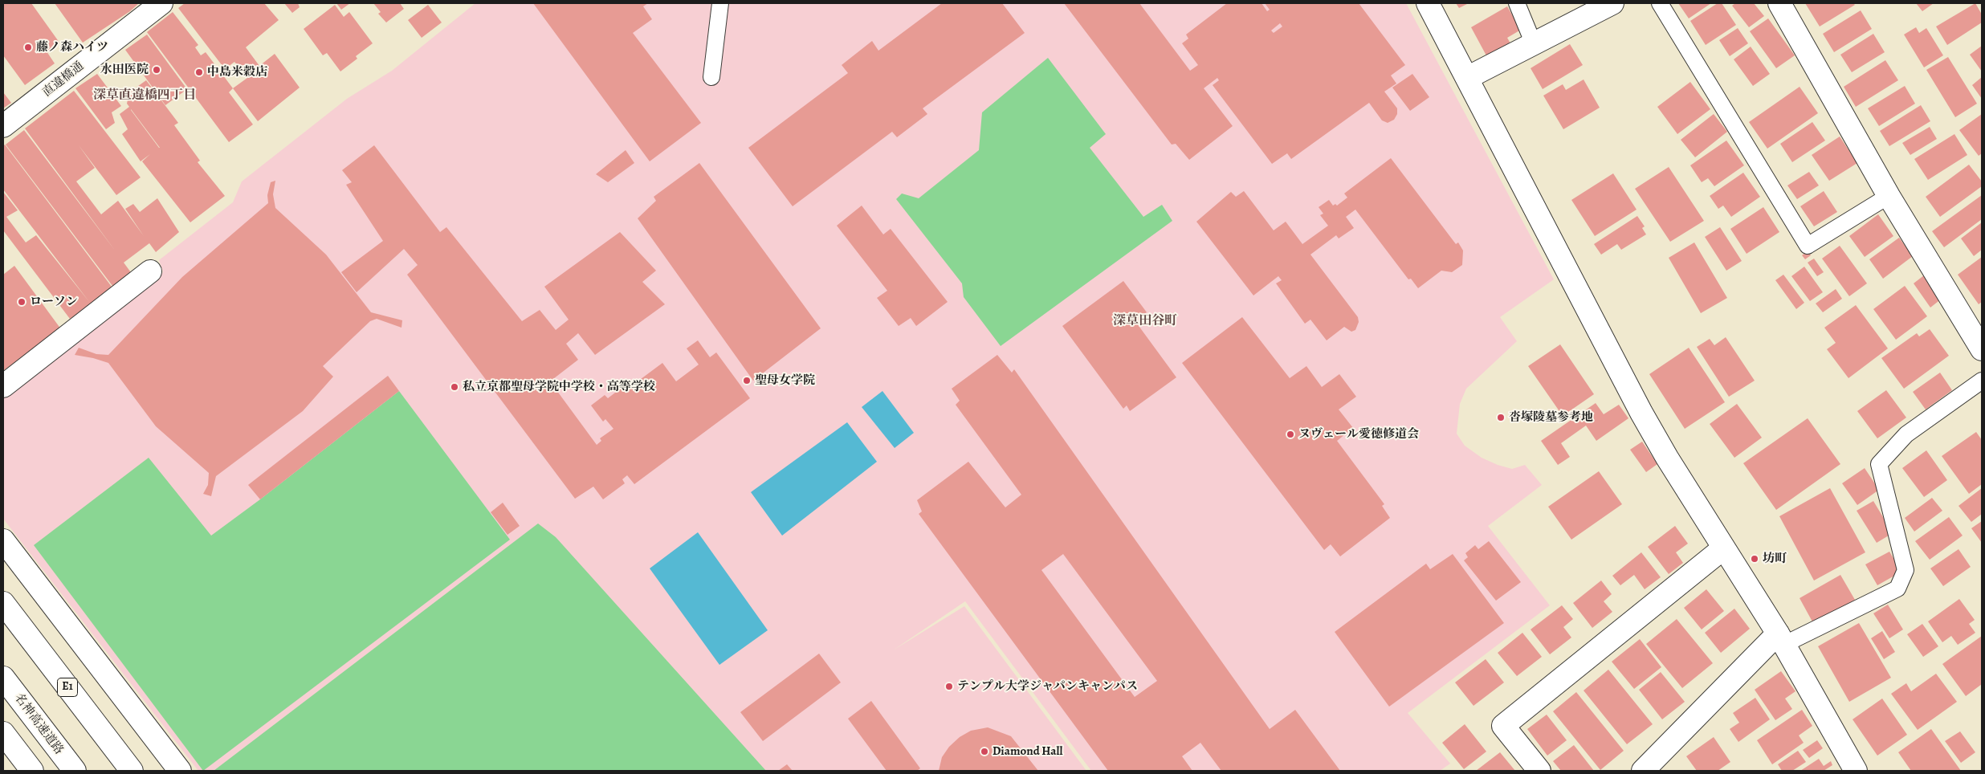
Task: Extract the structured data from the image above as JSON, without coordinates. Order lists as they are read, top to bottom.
{
  "streets": {
    "main road": ["直違橋通", "E1", "名神高速道路"]
  },
  "districts": ["深草直違橋四丁目", "深草田谷町"],
  "places": [
    "藤ノ森ハイツ",
    "水田医院",
    "中島米穀店",
    "ローソン",
    "聖母女学院",
    "私立京都聖母学院中学校・高等学校",
    "沓塚陵墓参考地",
    "ヌヴェール愛徳修道会",
    "坊町",
    "テンプル大学ジャパンキャンパス",
    "Diamond Hall"
  ]
}
